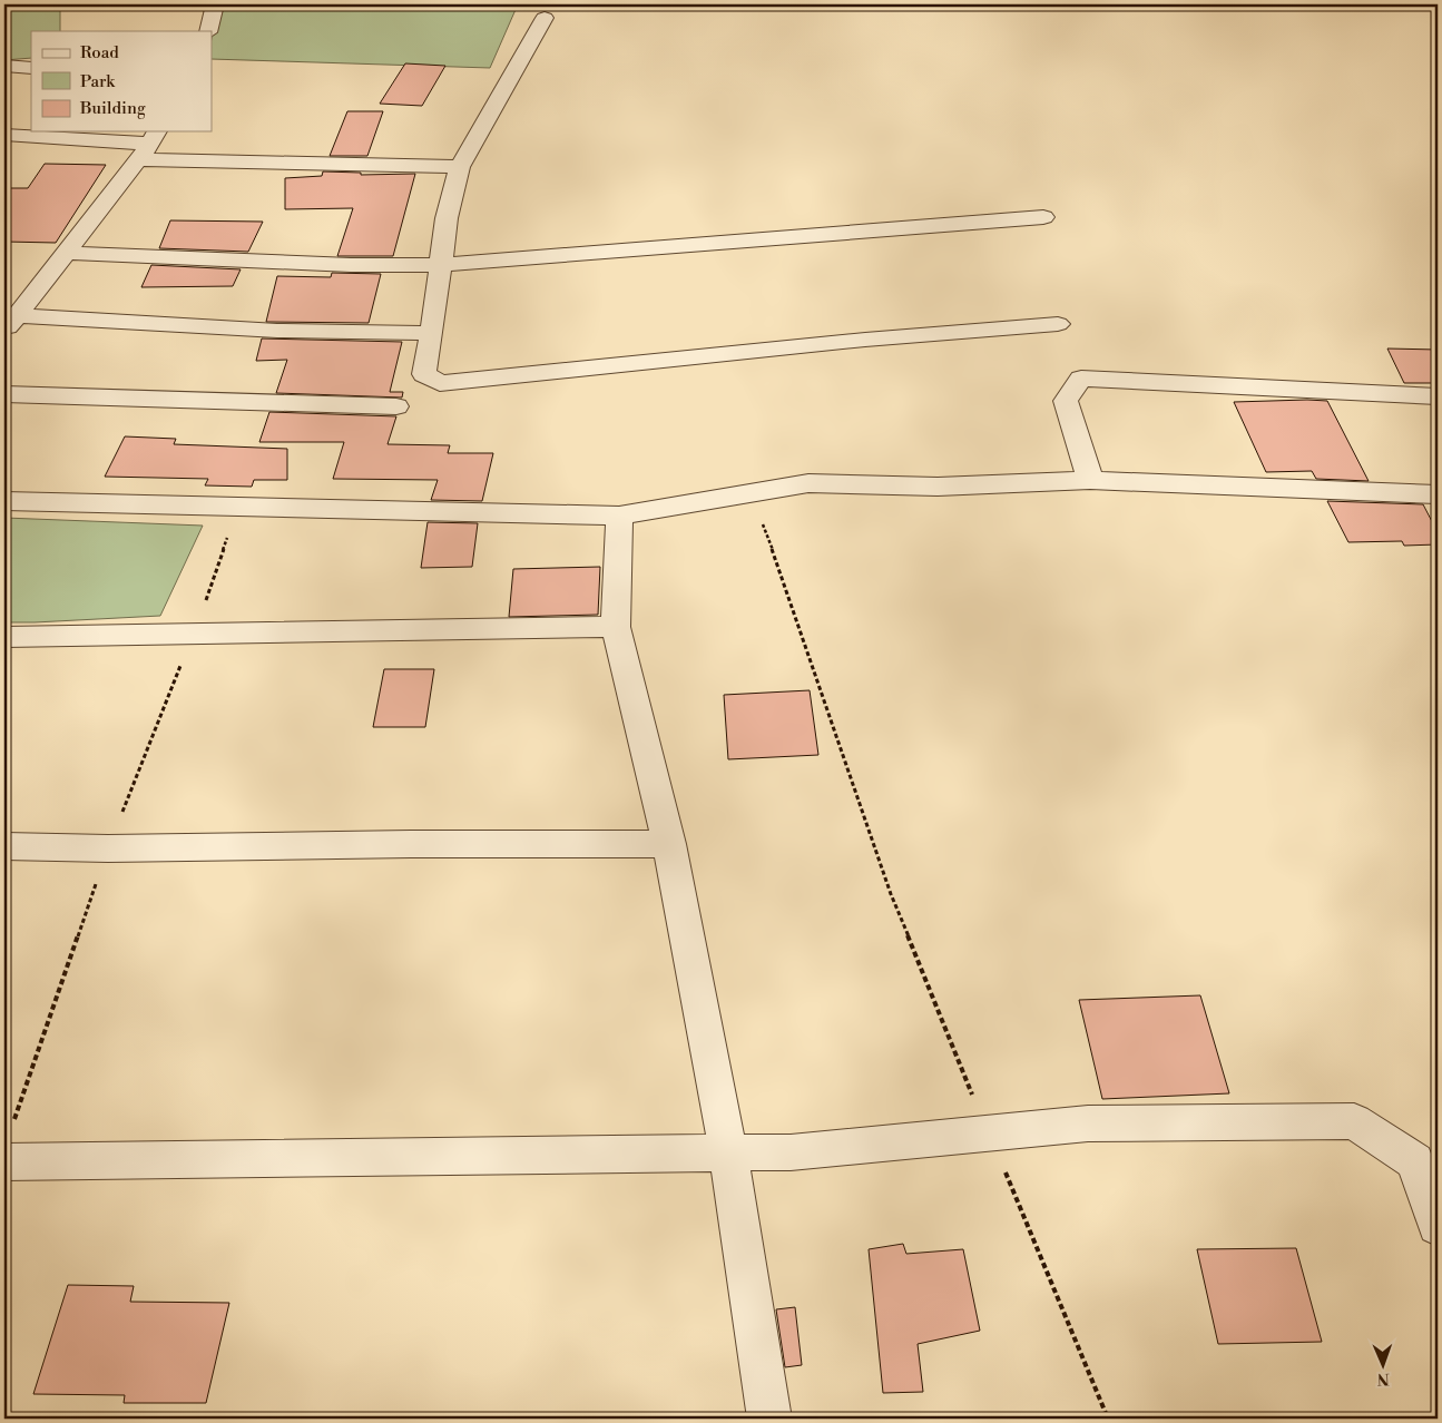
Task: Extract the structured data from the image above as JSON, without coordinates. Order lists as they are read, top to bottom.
{
  "legend": ["Road", "Park", "Building"],
  "north": "bottom"
}
